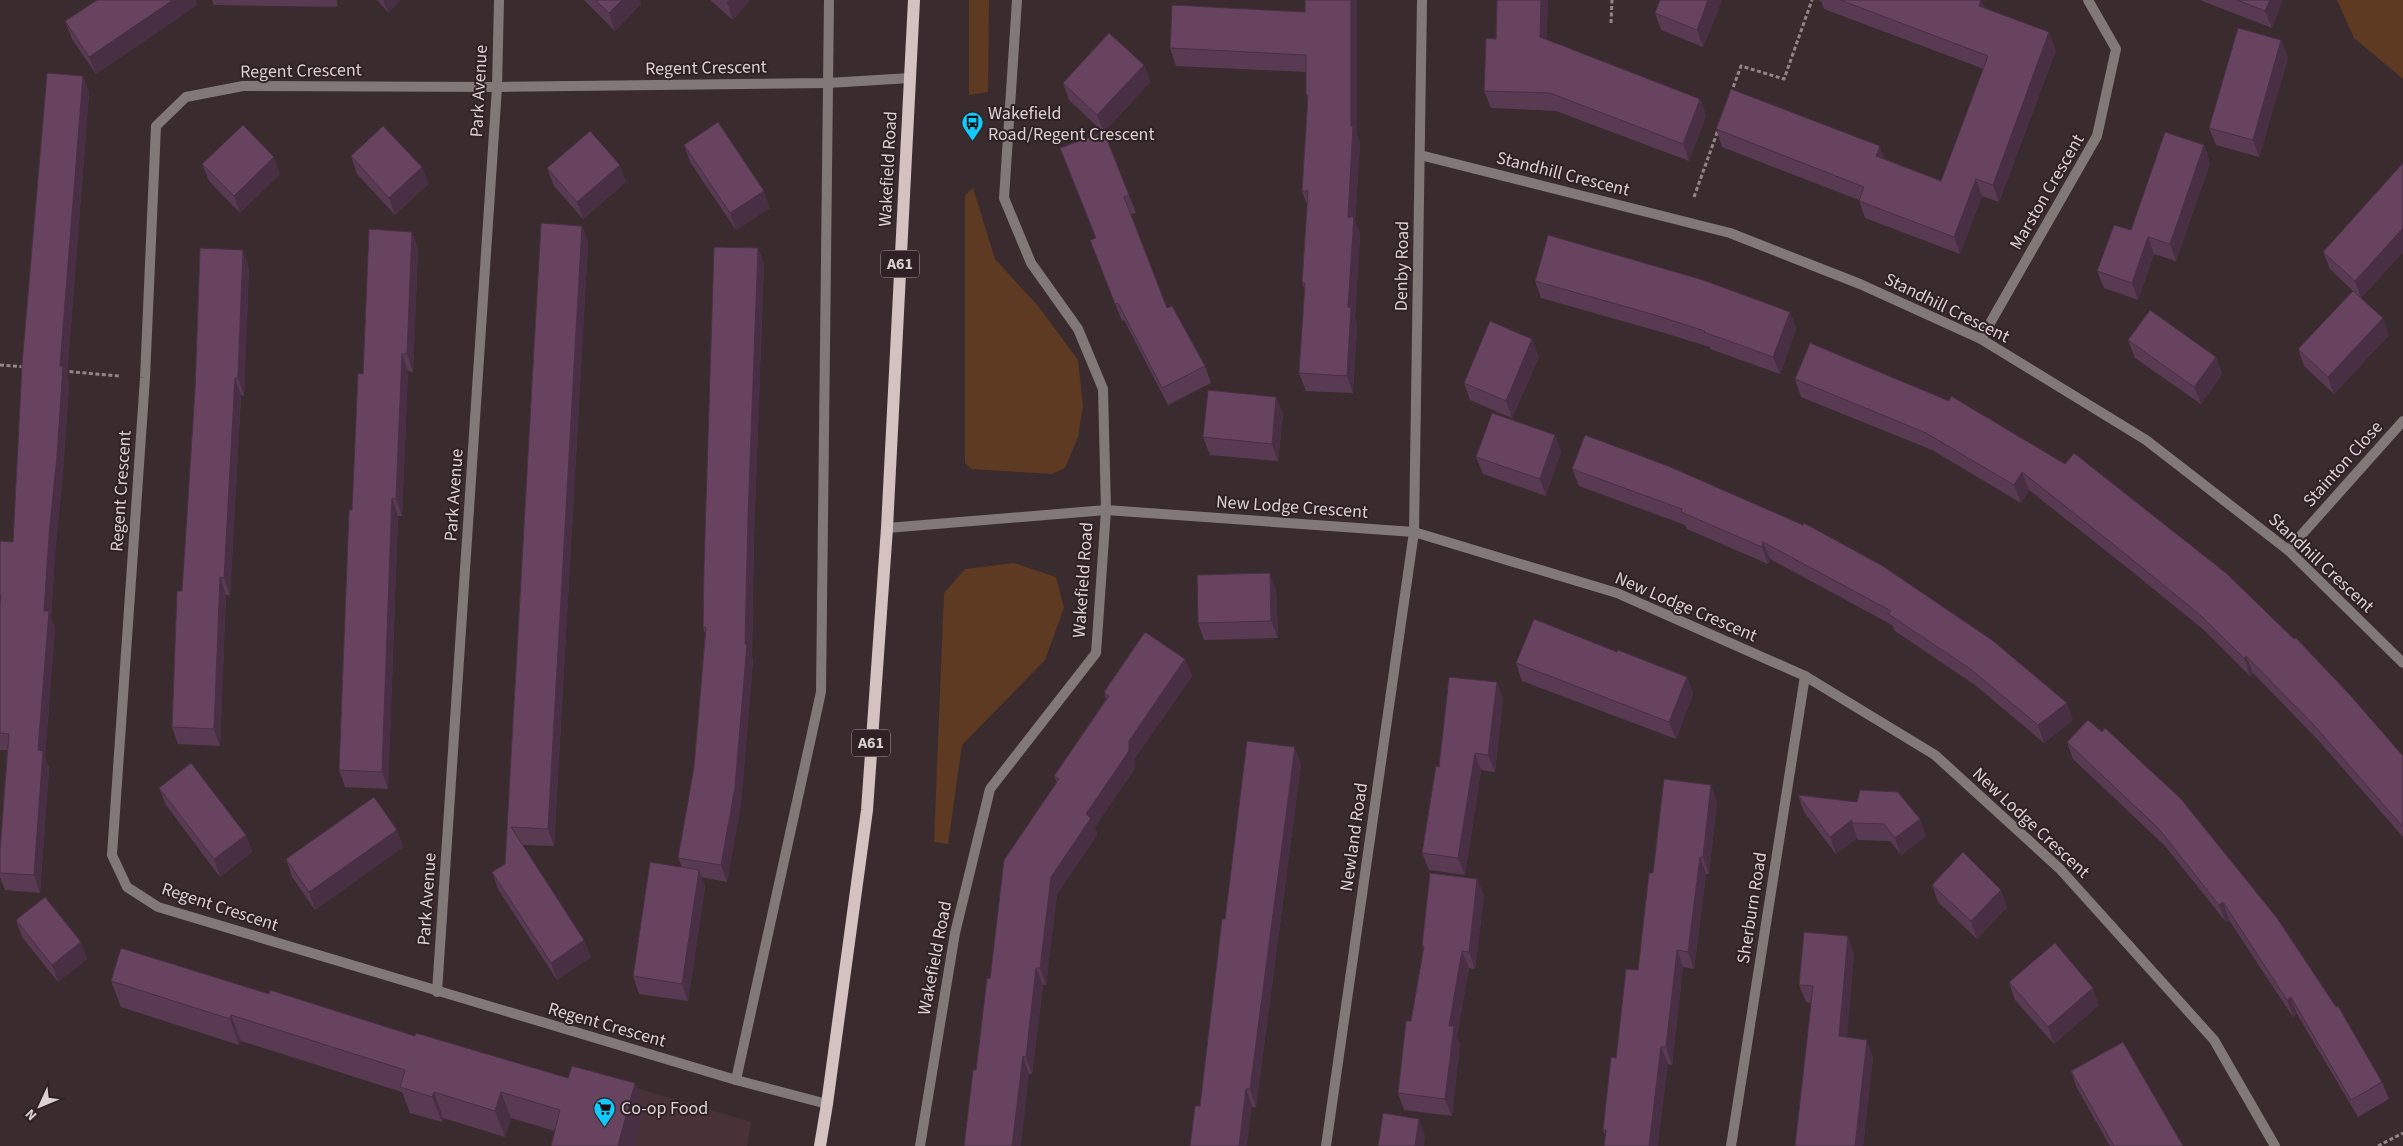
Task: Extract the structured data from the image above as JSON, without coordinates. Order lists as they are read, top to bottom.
{
  "streets": {
    "main road": ["Wakefield Road", "A61"],
    "street": [
      "Regent Crescent",
      "Park Avenue",
      "Standhill Crescent",
      "Marston Crescent",
      "Denby Road",
      "Stainton Close",
      "New Lodge Crescent",
      "Newland Road",
      "Sherburn Road"
    ]
  },
  "crossings": [
    ["Regent Crescent", "Park Avenue"],
    ["Regent Crescent", "Wakefield Road"],
    ["Wakefield Road", "New Lodge Crescent"],
    ["Standhill Crescent", "Marston Crescent"],
    ["Standhill Crescent", "Denby Road"],
    ["Standhill Crescent", "Stainton Close"],
    ["Denby Road", "New Lodge Crescent"],
    ["Denby Road", "Newland Road"],
    ["New Lodge Crescent", "Newland Road"],
    ["New Lodge Crescent", "Sherburn Road"]
  ],
  "places": {
    "bus stop": ["Wakefield Road/Regent Crescent"],
    "supermarket": ["Co-op Food"]
  },
  "north": "bottom left"
}
